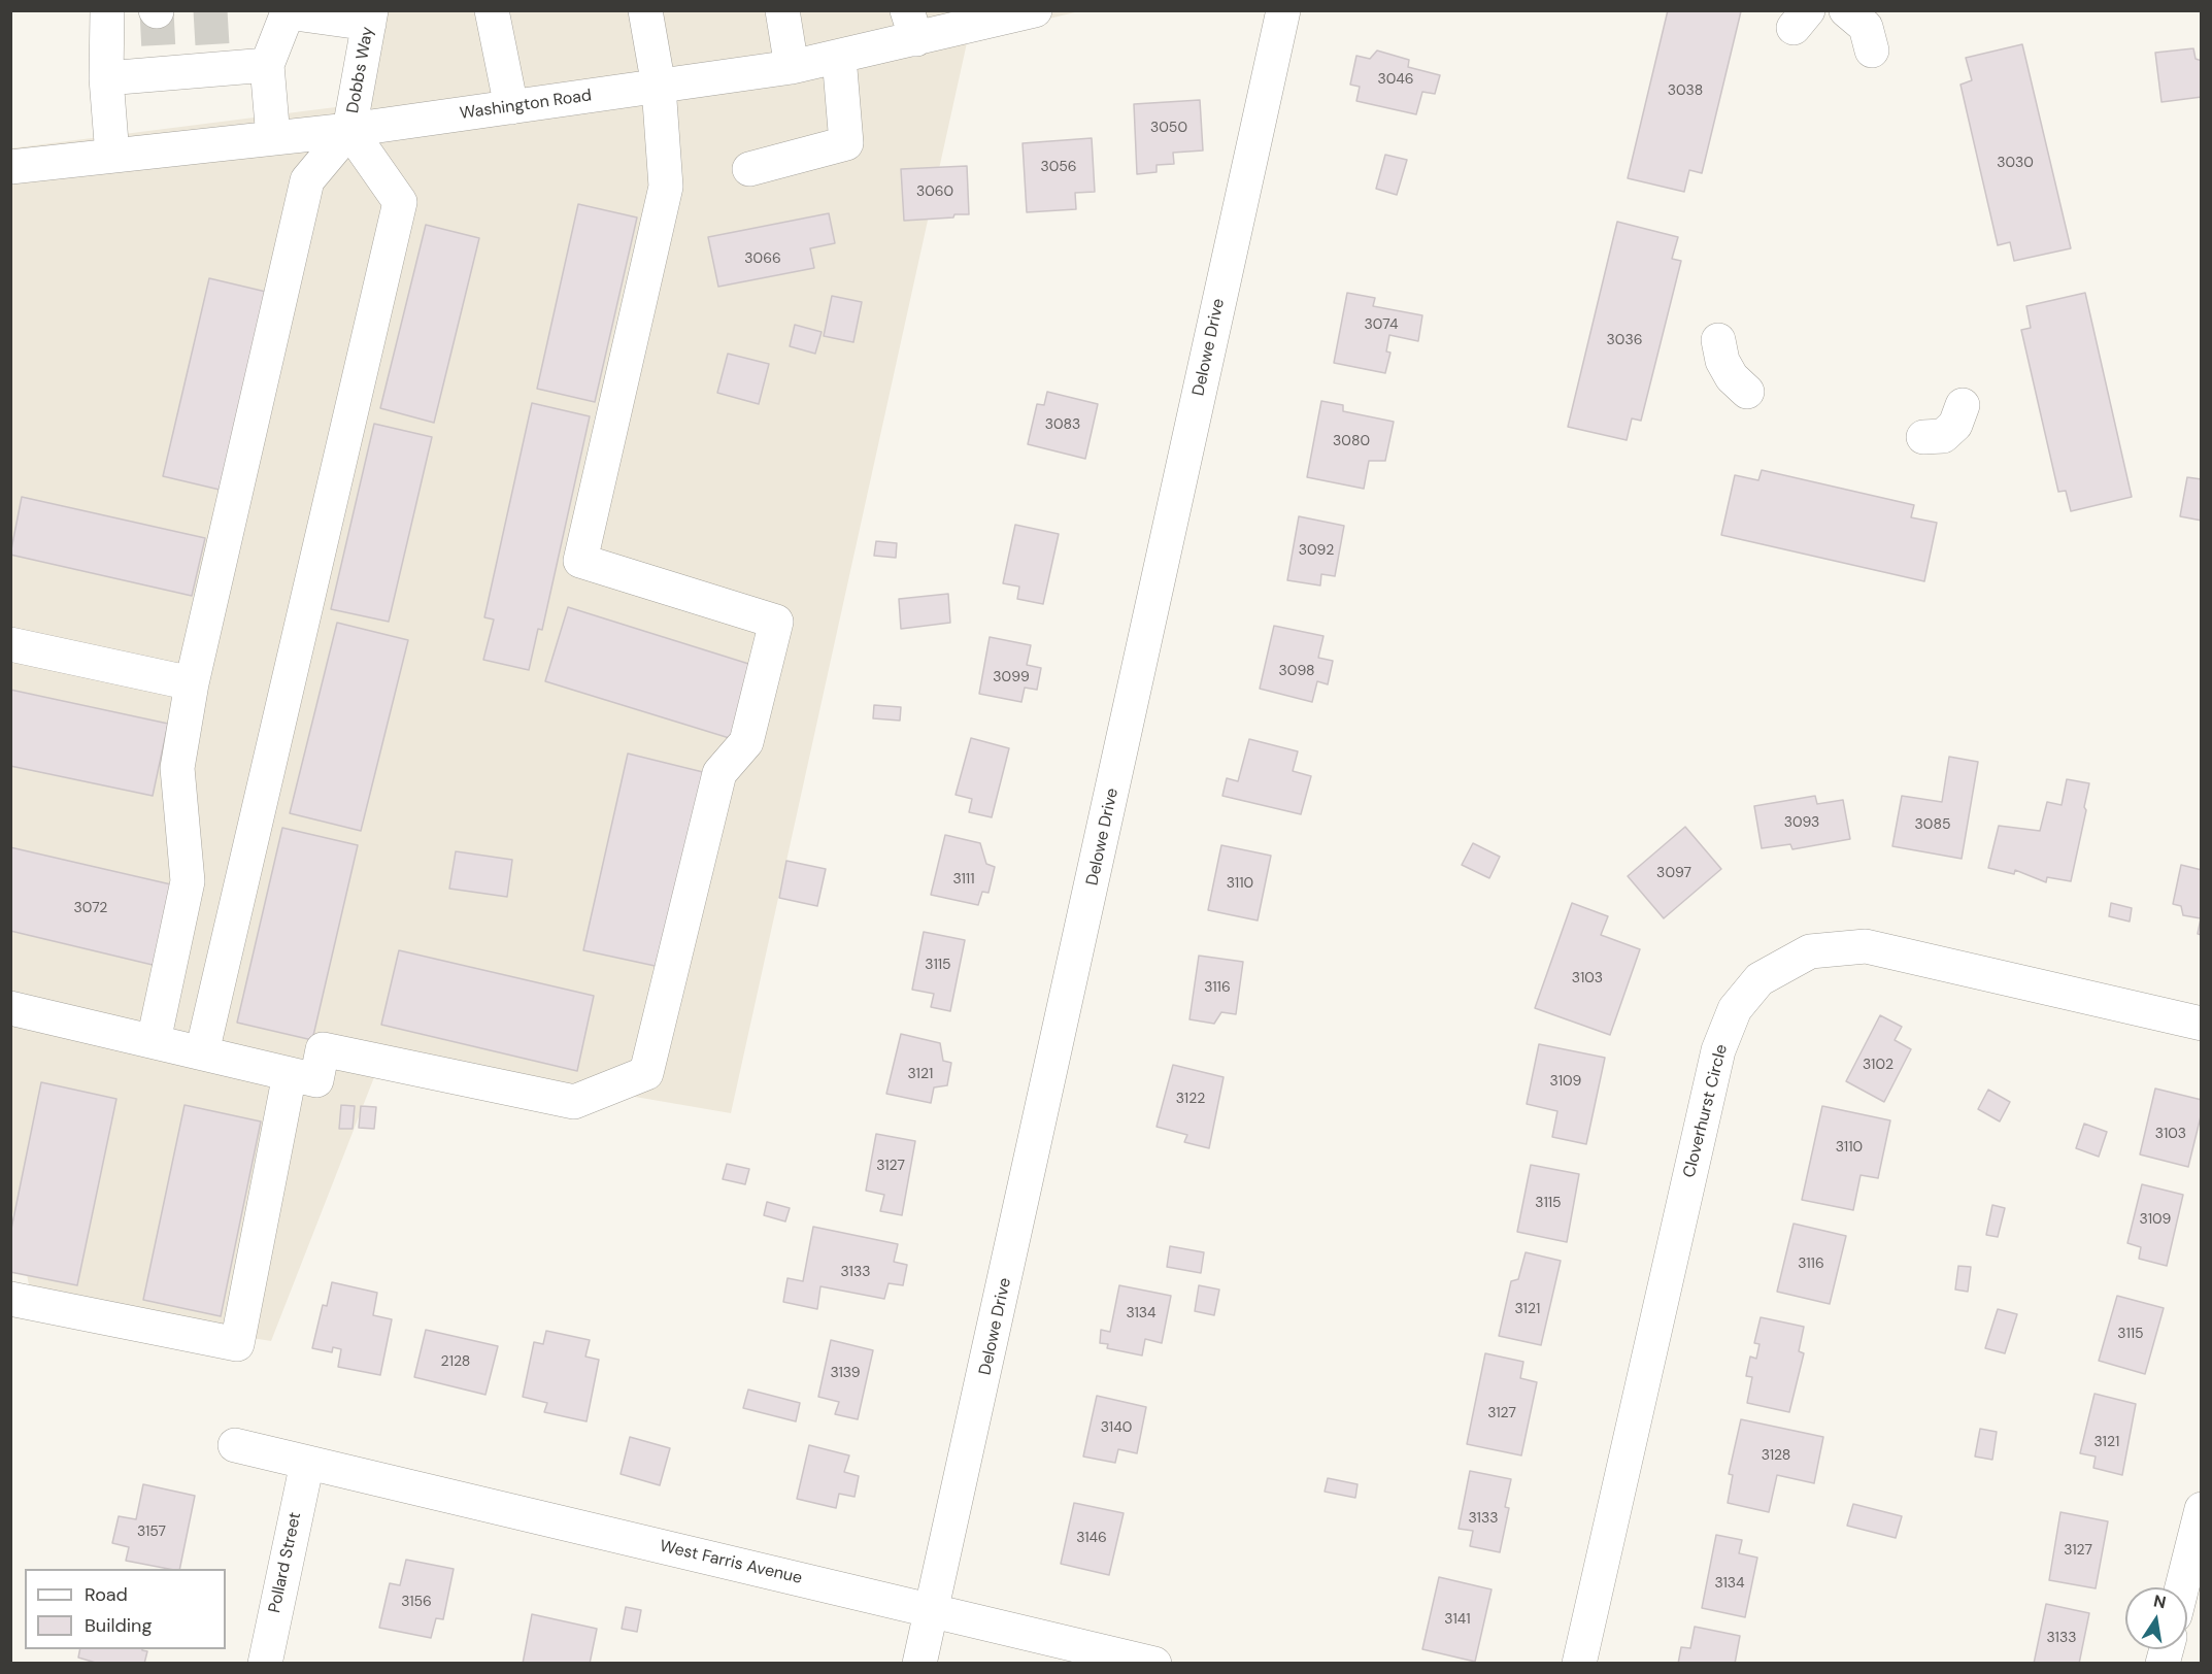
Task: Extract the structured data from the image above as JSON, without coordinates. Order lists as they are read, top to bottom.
{
  "streets": {
    "street": [
      "Dobbs Way",
      "Washington Road",
      "Delowe Drive",
      "Cloverhurst Circle",
      "Pollard Street",
      "West Farris Avenue"
    ]
  },
  "crossings": [
    ["Dobbs Way", "Washington Road"],
    ["Delowe Drive", "West Farris Avenue"],
    ["Pollard Street", "West Farris Avenue"]
  ],
  "house_numbers": [
    "3046",
    "3038",
    "3050",
    "3030",
    "3056",
    "3060",
    "3066",
    "3074",
    "3036",
    "3083",
    "3080",
    "3092",
    "3098",
    "3099",
    "3093",
    "3085",
    "3097",
    "3111",
    "3110",
    "3072",
    "3115",
    "3103",
    "3116",
    "3102",
    "3121",
    "3109",
    "3122",
    "3103",
    "3110",
    "3127",
    "3115",
    "3109",
    "3116",
    "3133",
    "3121",
    "3134",
    "3115",
    "2128",
    "3139",
    "3127",
    "3140",
    "3121",
    "3128",
    "3133",
    "3157",
    "3146",
    "3127",
    "3134",
    "3156",
    "3141",
    "3133"
  ],
  "legend": ["Road", "Building"],
  "north": "top"
}
